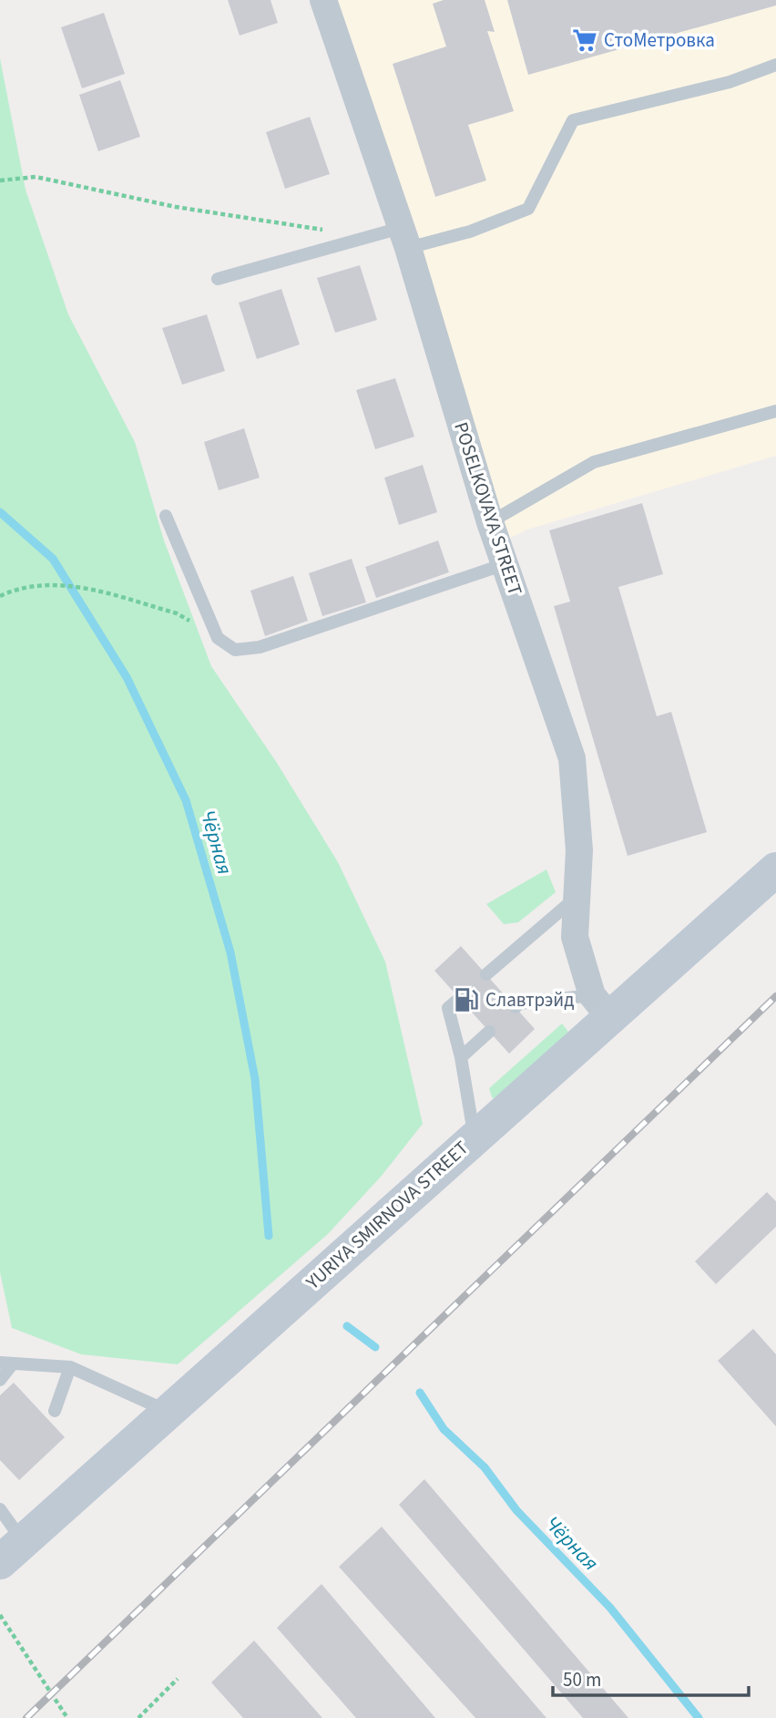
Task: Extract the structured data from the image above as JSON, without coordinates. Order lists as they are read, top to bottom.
{
  "streets": {
    "main road": ["YURIYA SMIRNOVA STREET"],
    "street": ["POSELKOVAYA STREET"]
  },
  "crossings": [
    ["POSELKOVAYA STREET", "YURIYA SMIRNOVA STREET"]
  ],
  "water": ["Чёрная"],
  "places": {
    "supermarket": ["СтоМетровка"],
    "fuel station": ["Славтрэйд"]
  },
  "scale_bar": "50 m"
}
